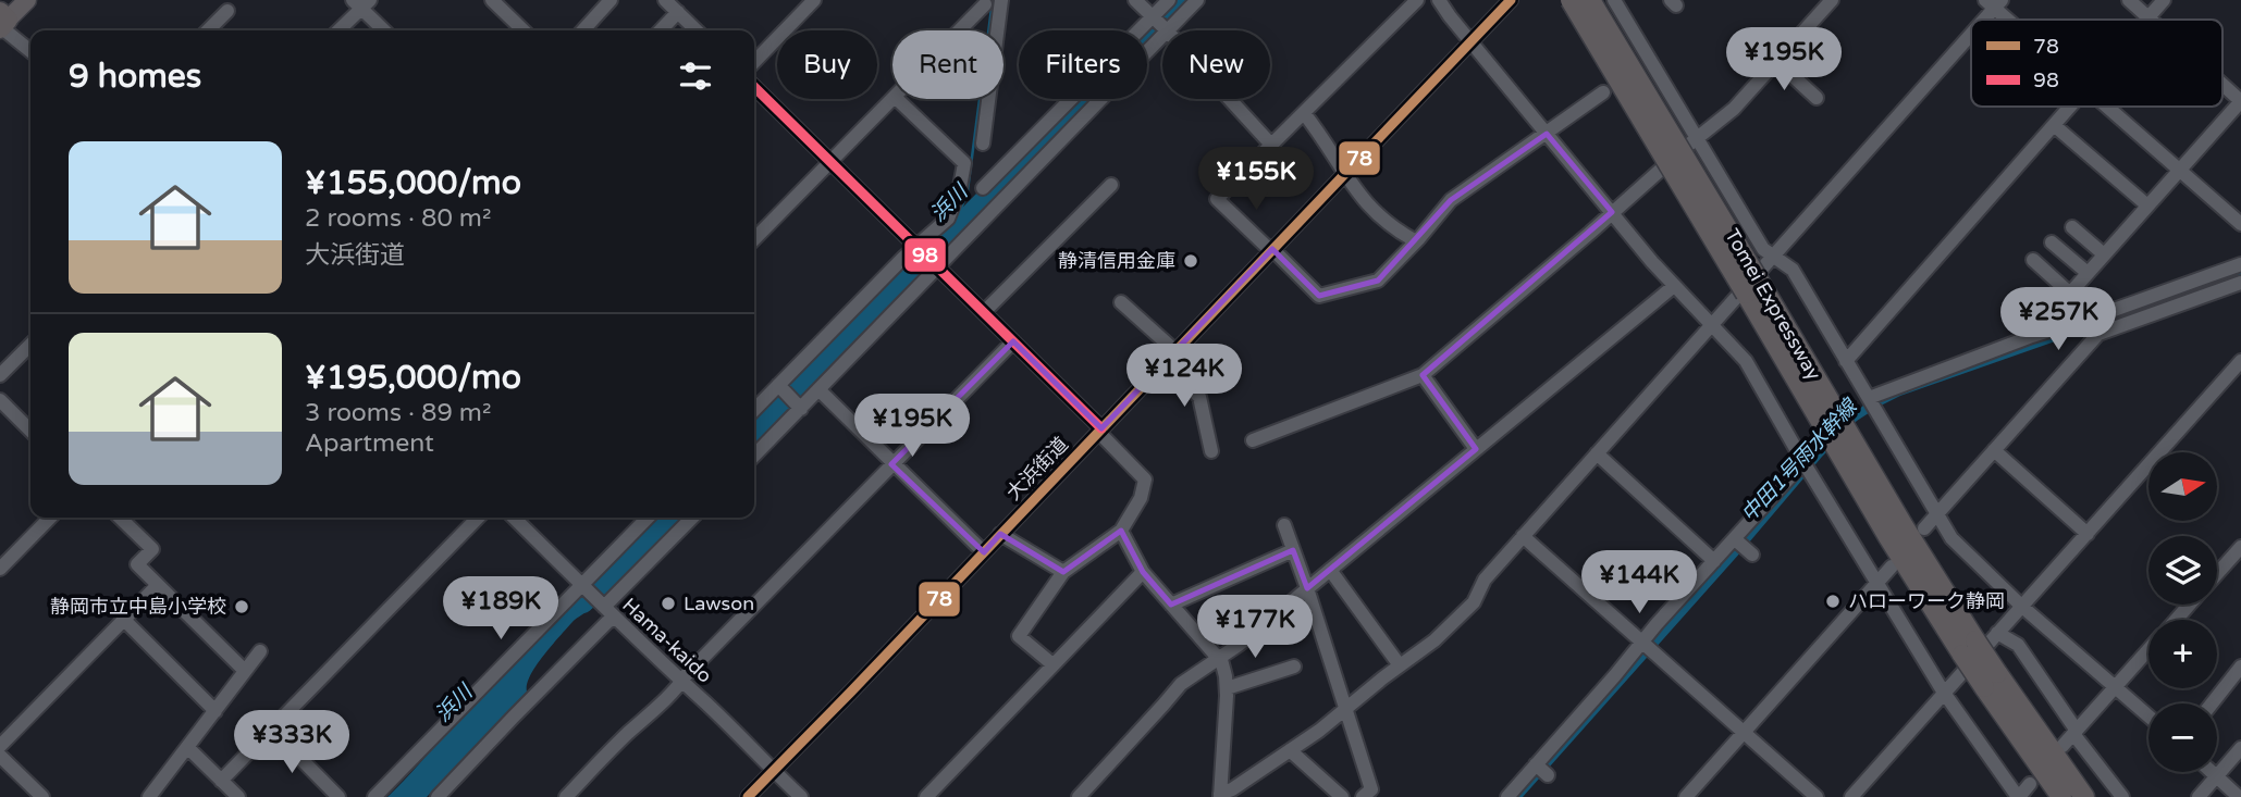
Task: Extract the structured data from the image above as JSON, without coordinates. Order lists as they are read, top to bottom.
{
  "streets": {
    "highway": ["Tomei Expressway"],
    "street": ["大浜街道", "Hama-kaido"]
  },
  "crossings": [
    ["大浜街道", "Hama-kaido"]
  ],
  "water": ["浜川", "中田1号雨水幹線"],
  "places": [
    "静清信用金庫",
    "ハローワーク静岡",
    "Lawson",
    "静岡市立中島小学校"
  ],
  "lines": ["transit line 78", "transit line 98"],
  "legend": ["78", "98"],
  "north": "right",
  "page": {
    "price": [
      "¥195K",
      "¥155K",
      "¥257K",
      "¥124K",
      "¥195K",
      "¥144K",
      "¥189K",
      "¥177K",
      "¥333K"
    ],
    "chip": [
      "Buy",
      "Rent",
      "Filters",
      "New"
    ],
    "heading": "9 homes",
    "list": [
      {
        "name": "¥155,000/mo",
        "note": "2 rooms · 80 m² · 大浜街道"
      },
      {
        "name": "¥195,000/mo",
        "note": "3 rooms · 89 m² · Apartment"
      }
    ],
    "map_buttons": ["+", "−"]
  }
}
